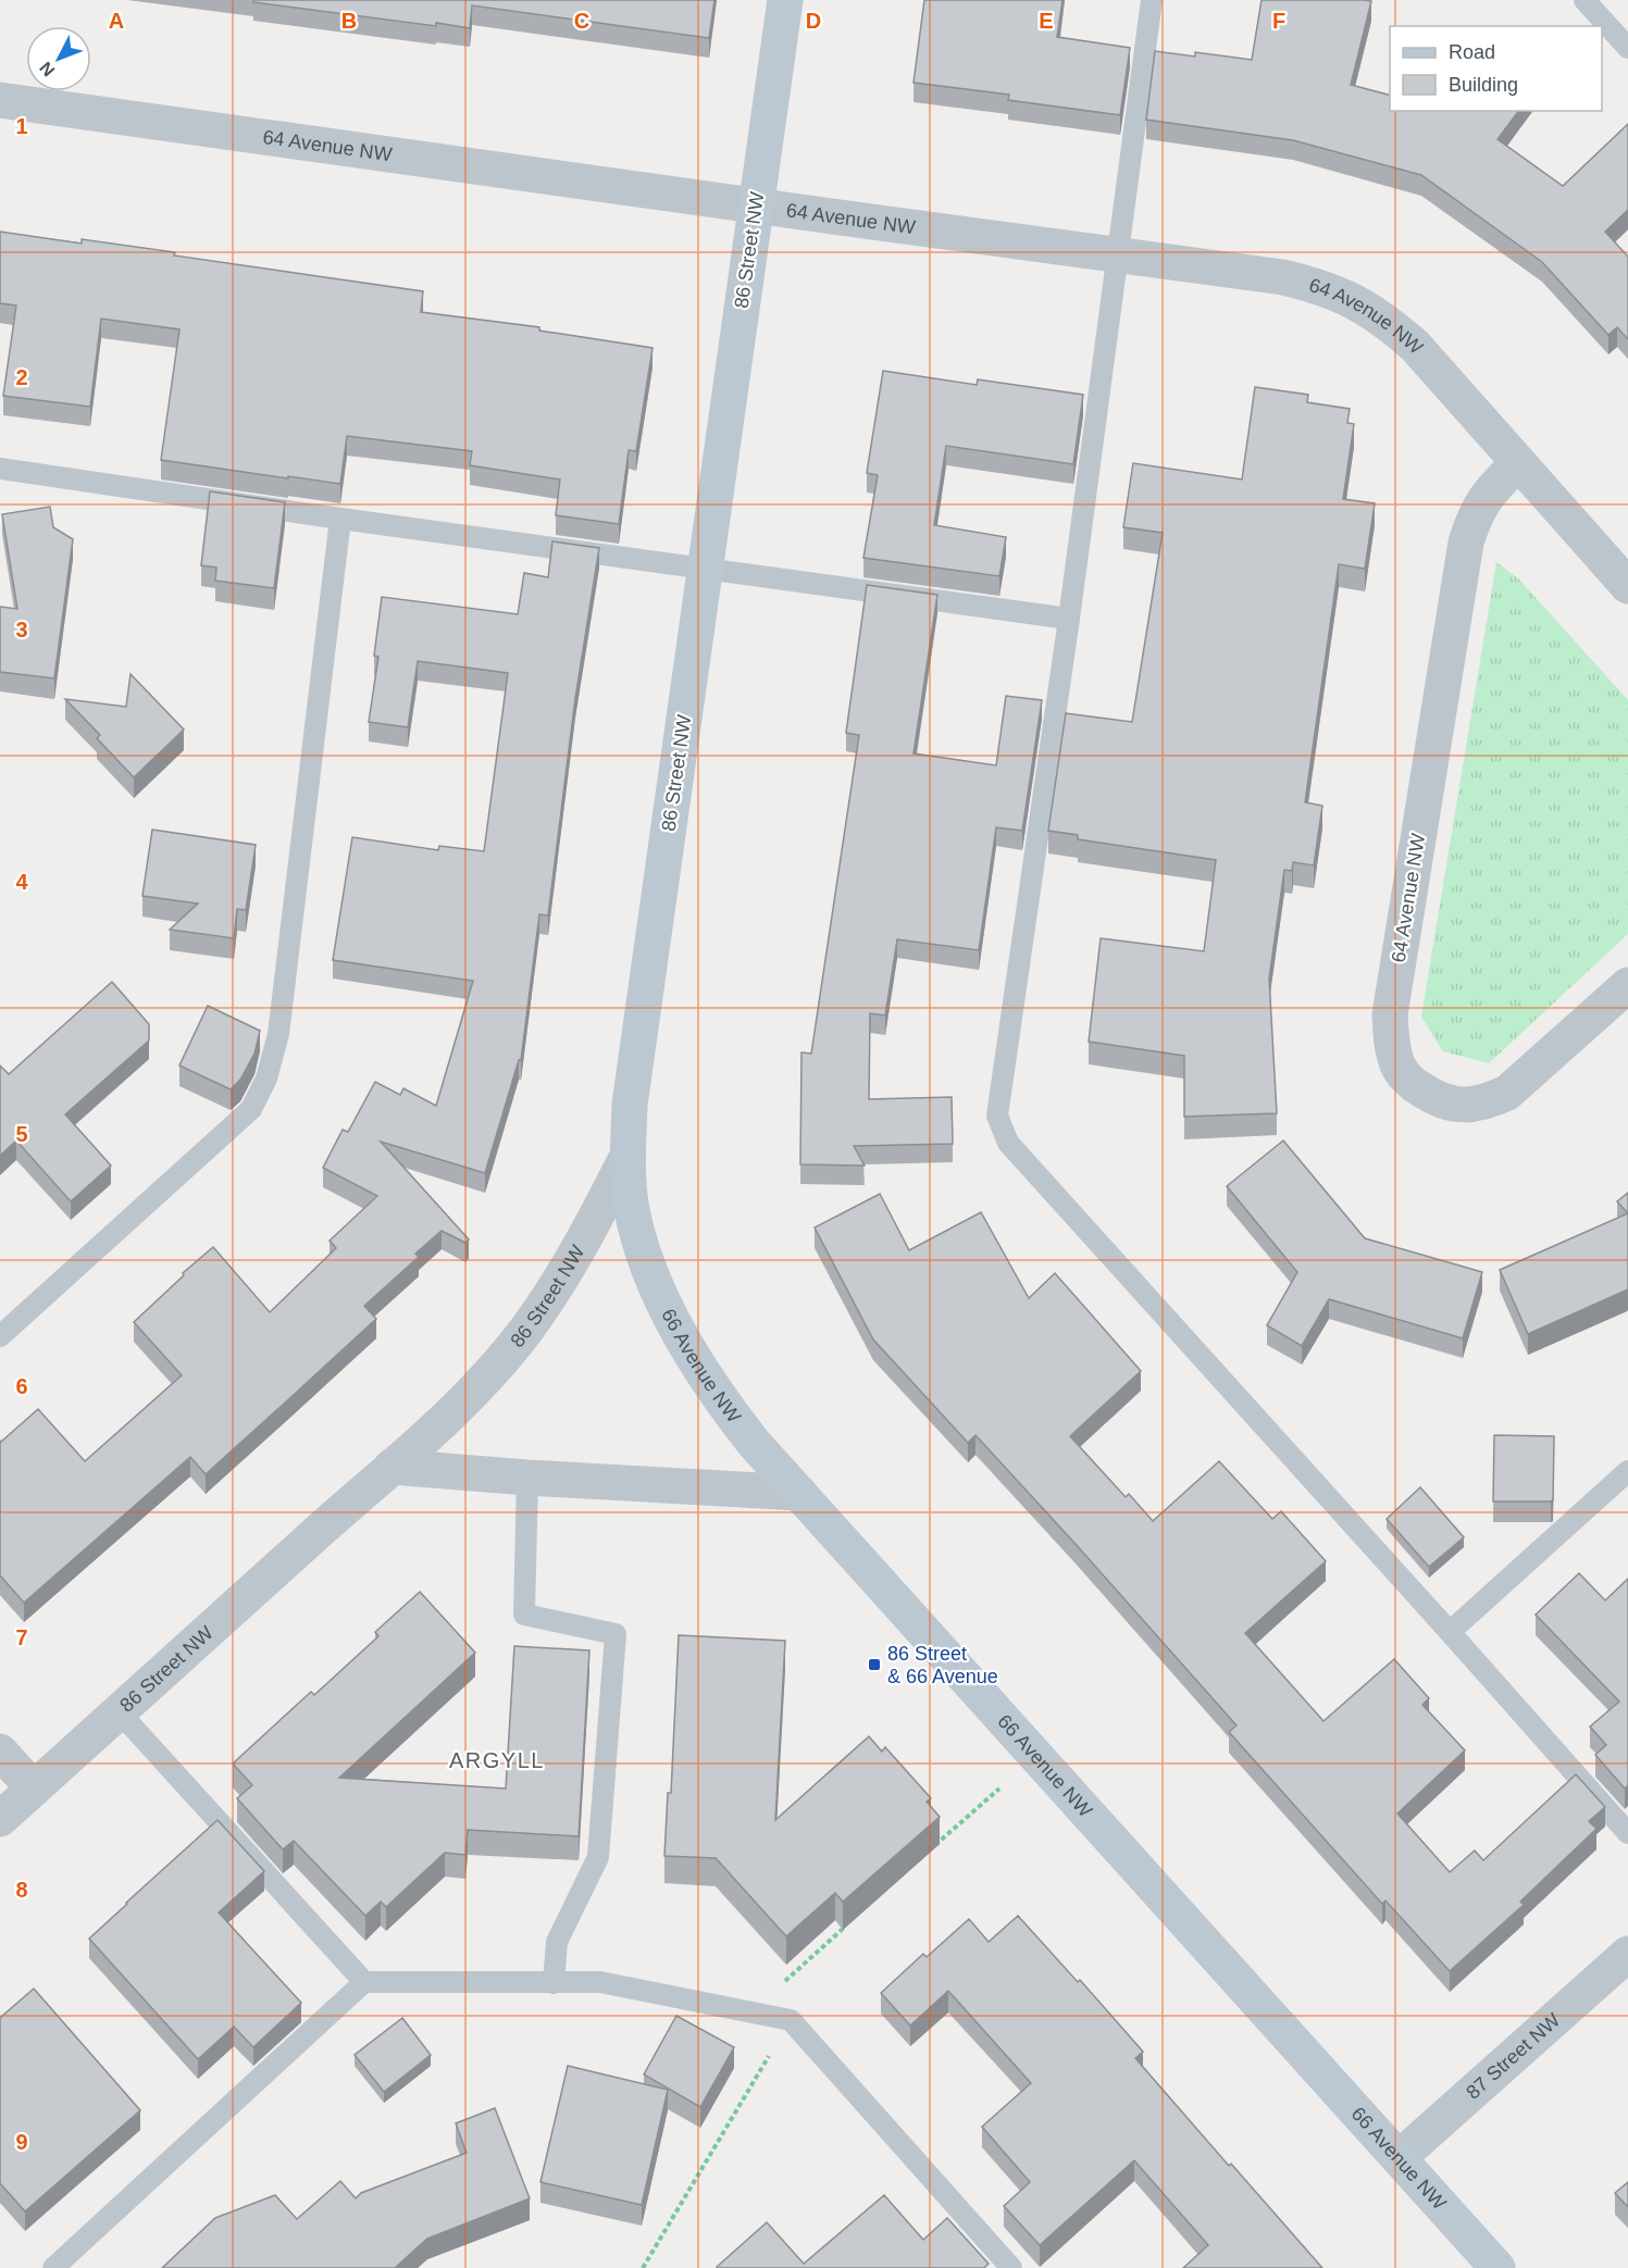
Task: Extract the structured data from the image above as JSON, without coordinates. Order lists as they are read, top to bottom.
{
  "streets": {
    "street": [
      "64 Avenue NW",
      "86 Street NW",
      "66 Avenue NW",
      "87 Street NW"
    ]
  },
  "crossings": [
    ["64 Avenue NW", "86 Street NW"],
    ["86 Street NW", "66 Avenue NW"],
    ["66 Avenue NW", "87 Street NW"]
  ],
  "districts": ["ARGYLL"],
  "places": {
    "transit": ["86 Street & 66 Avenue"]
  },
  "legend": ["Road", "Building"],
  "north": "bottom left",
  "grid": {
    "columns": [
      "A",
      "B",
      "C",
      "D",
      "E",
      "F"
    ],
    "rows": [
      "1",
      "2",
      "3",
      "4",
      "5",
      "6",
      "7",
      "8",
      "9"
    ]
  }
}
